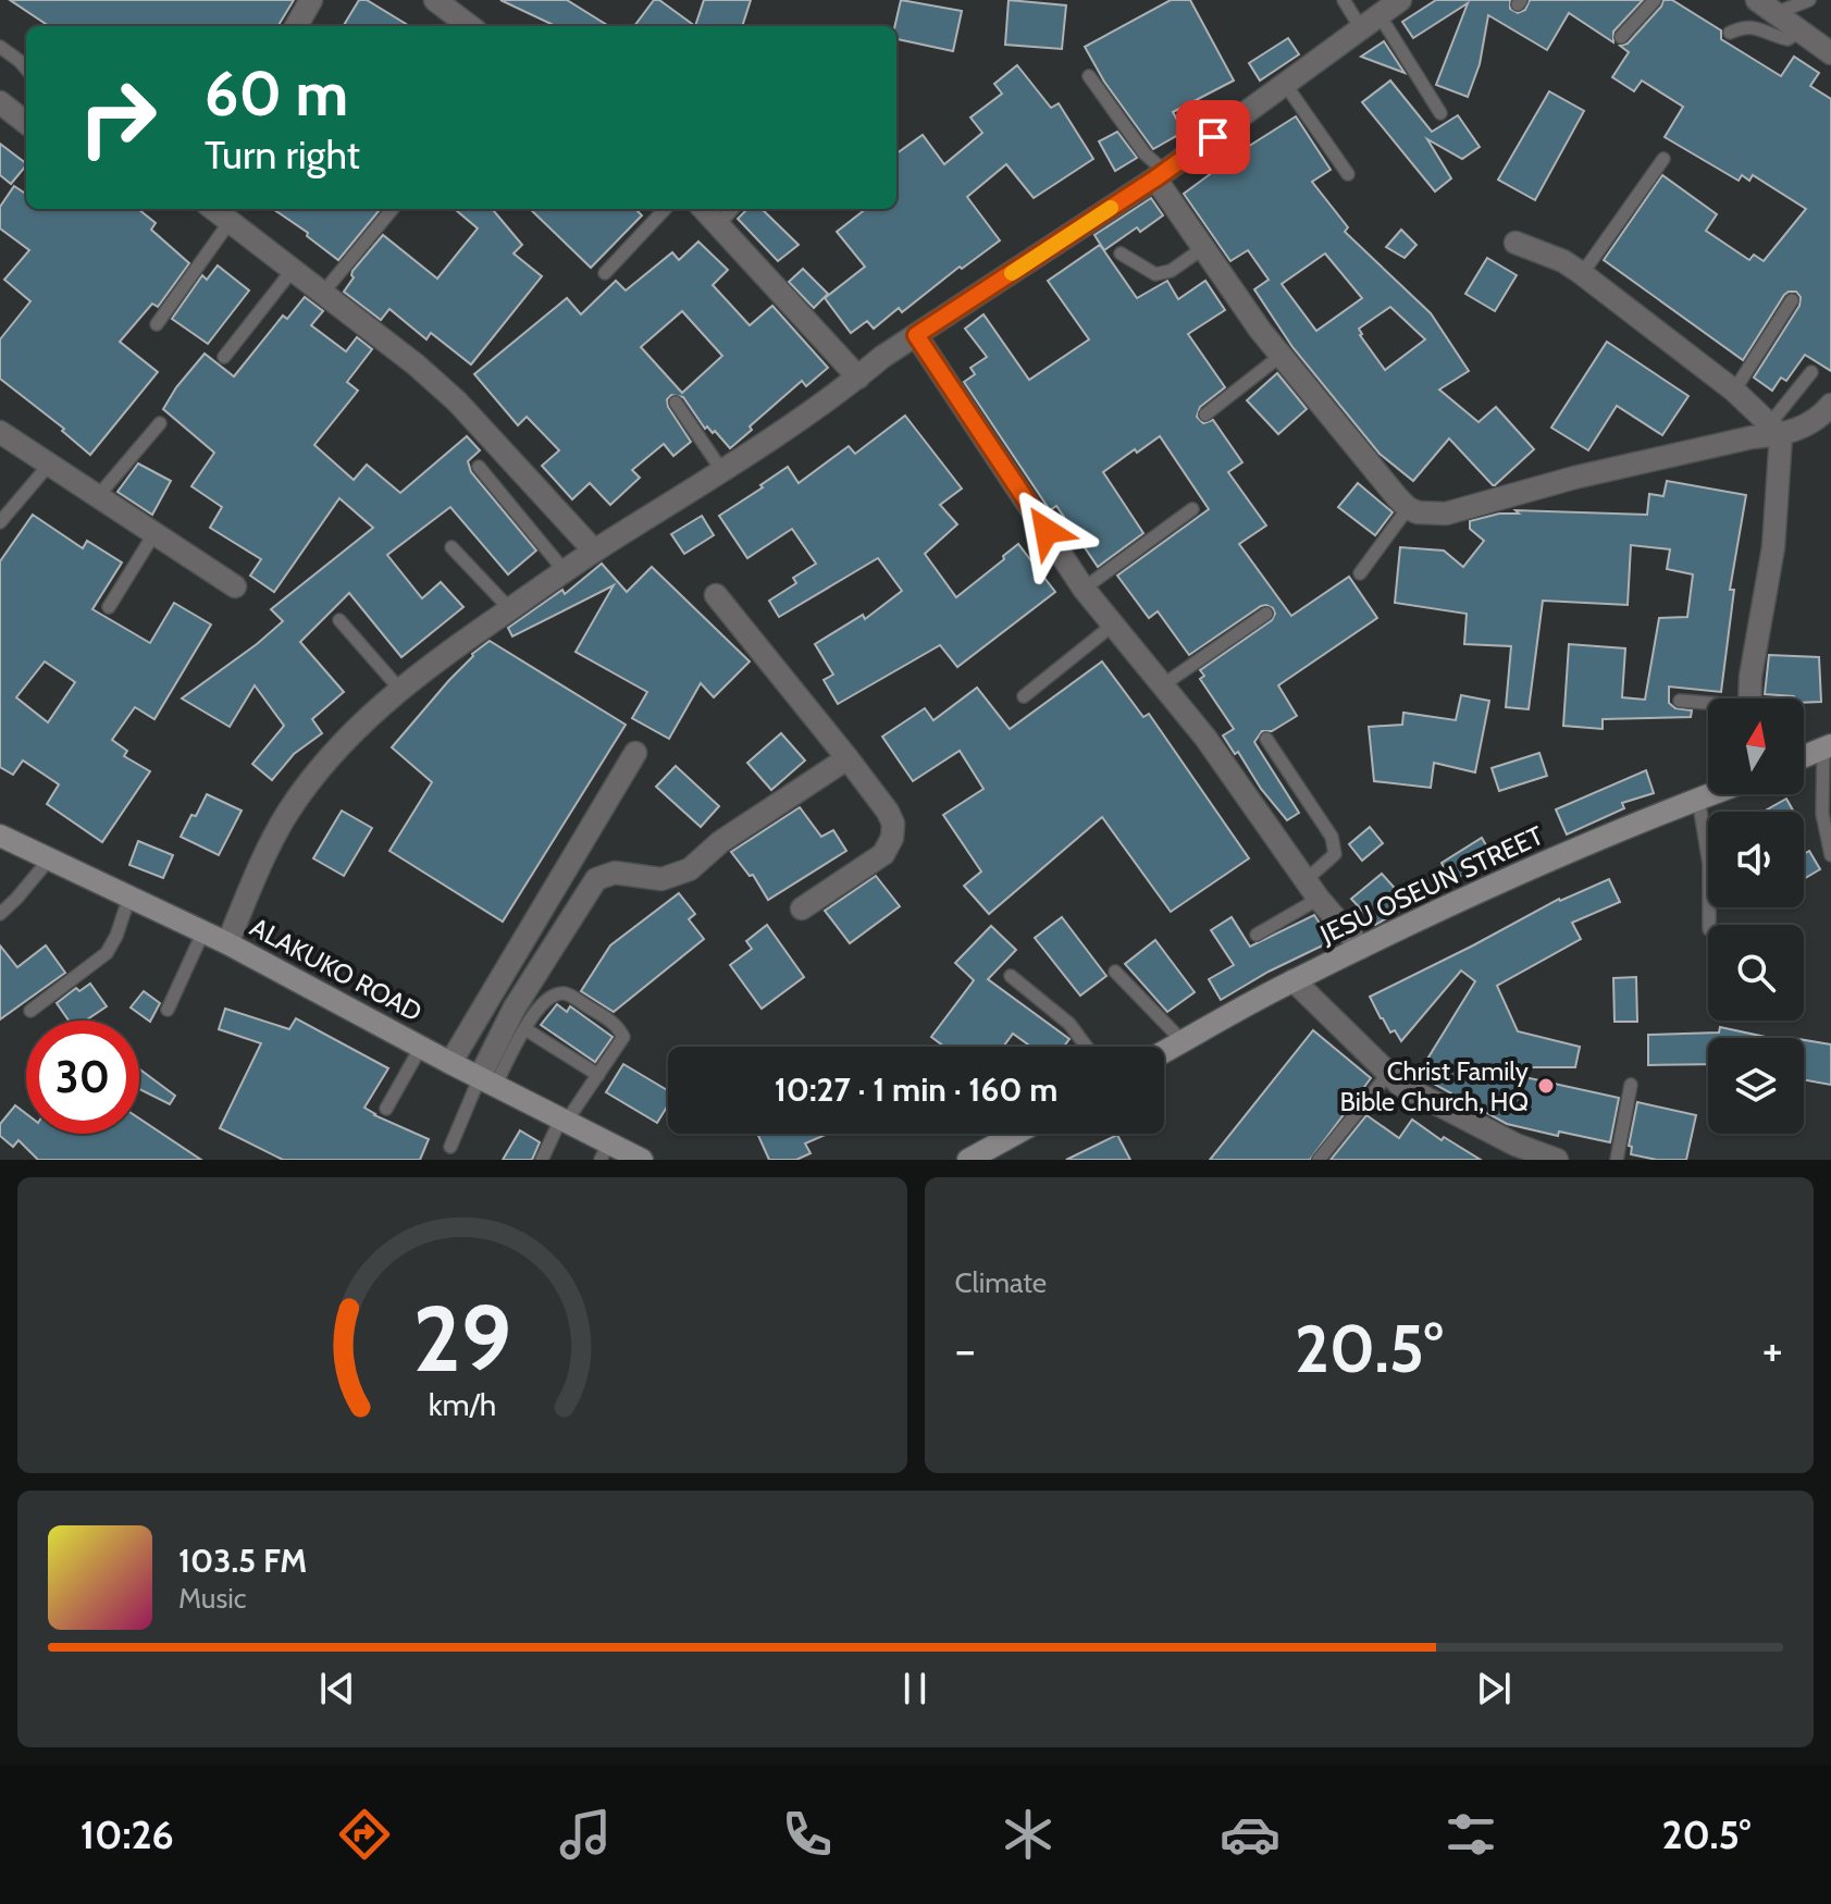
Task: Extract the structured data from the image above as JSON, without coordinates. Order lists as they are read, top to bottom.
{
  "streets": {
    "main road": ["JESU OSEUN STREET", "ALAKUKO ROAD"]
  },
  "places": ["Christ Family Bible Church, HQ"],
  "north": "top",
  "page": {
    "turn": ["60 m", "Turn right"],
    "limit": "30",
    "trip": "10:27 · 1 min · 160 m",
    "tile": "Climate",
    "heat": ["−", "20.5°", "+"],
    "song": ["103.5 FM", "Music"],
    "tabs": ["10:26", "20.5°"],
    "gauge": ["29", "km/h"]
  }
}
